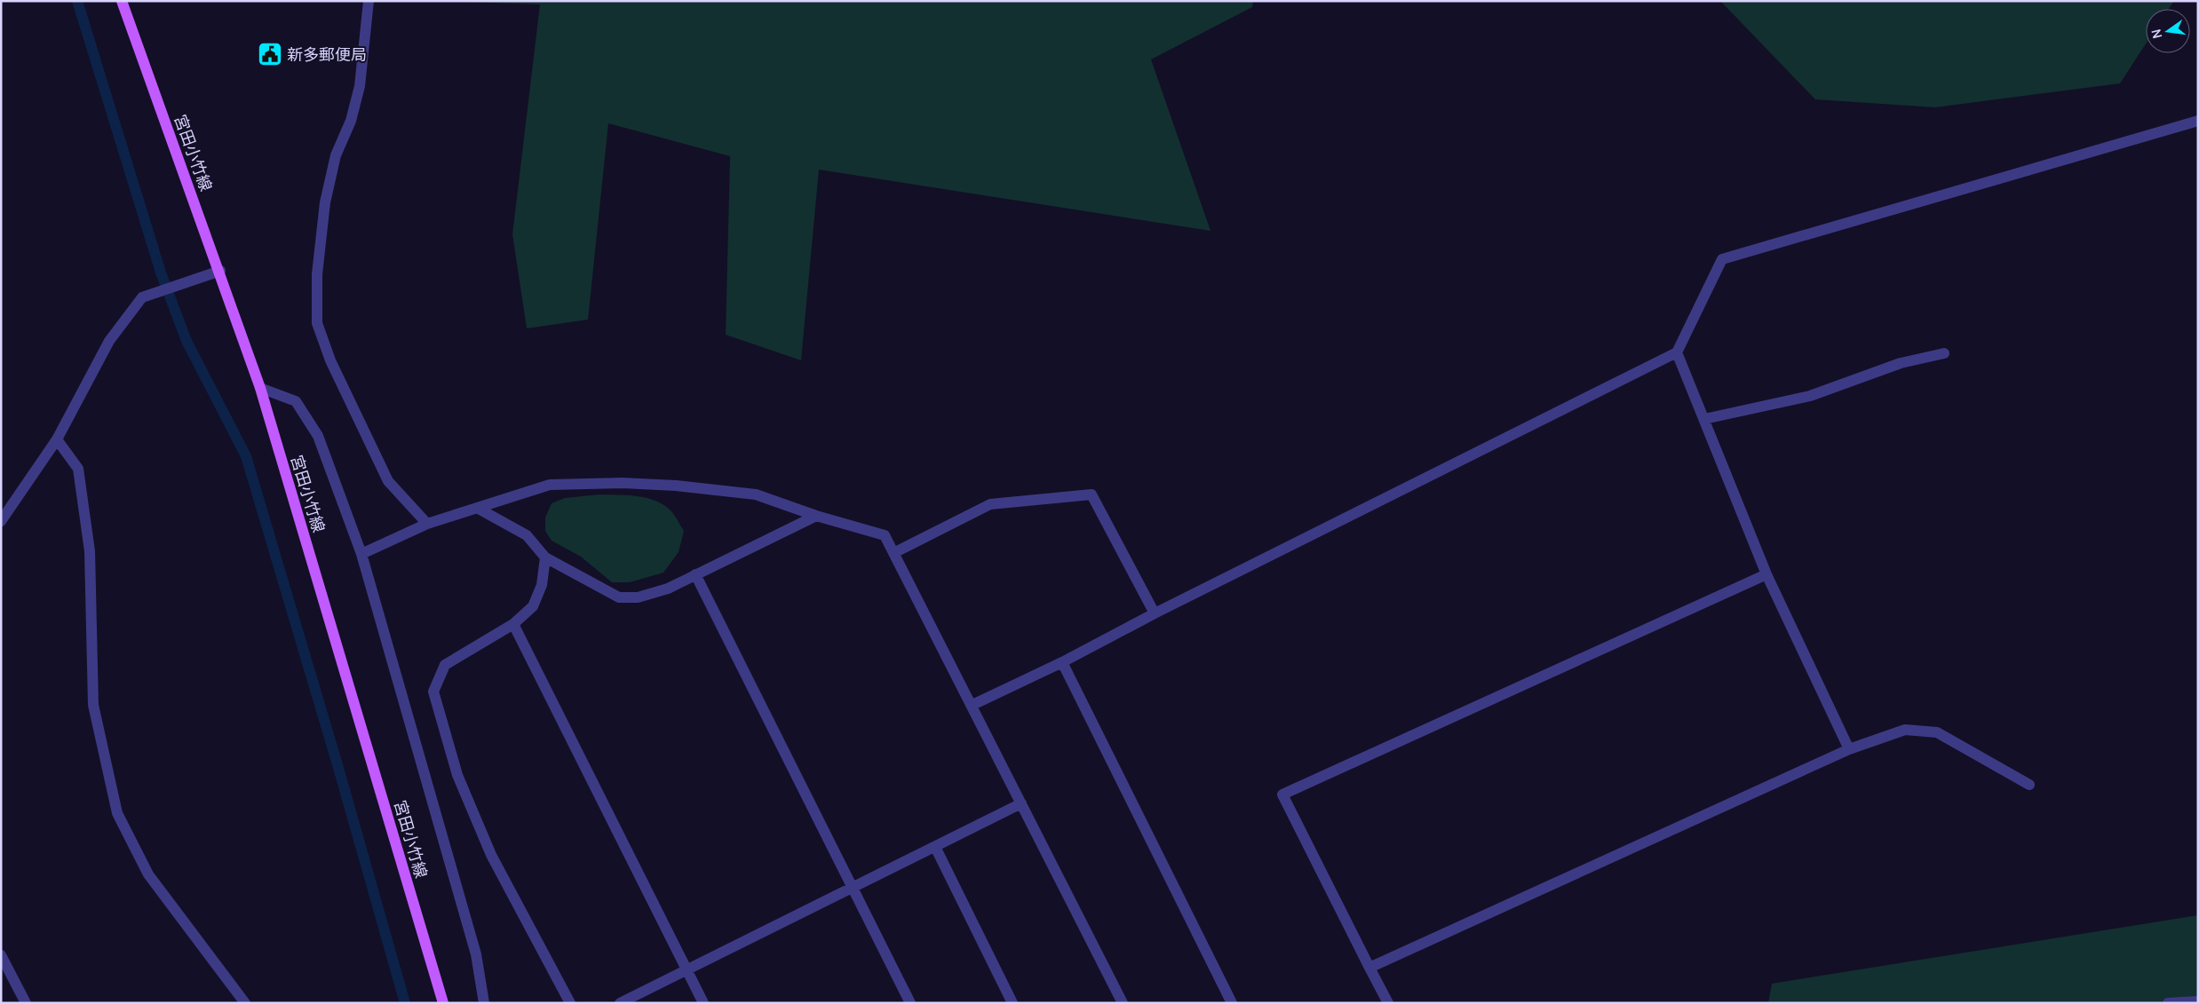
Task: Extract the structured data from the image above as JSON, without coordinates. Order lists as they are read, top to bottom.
{
  "streets": {
    "main road": ["宮田小竹線"]
  },
  "places": {
    "public building": ["新多郵便局"]
  },
  "north": "left"
}
